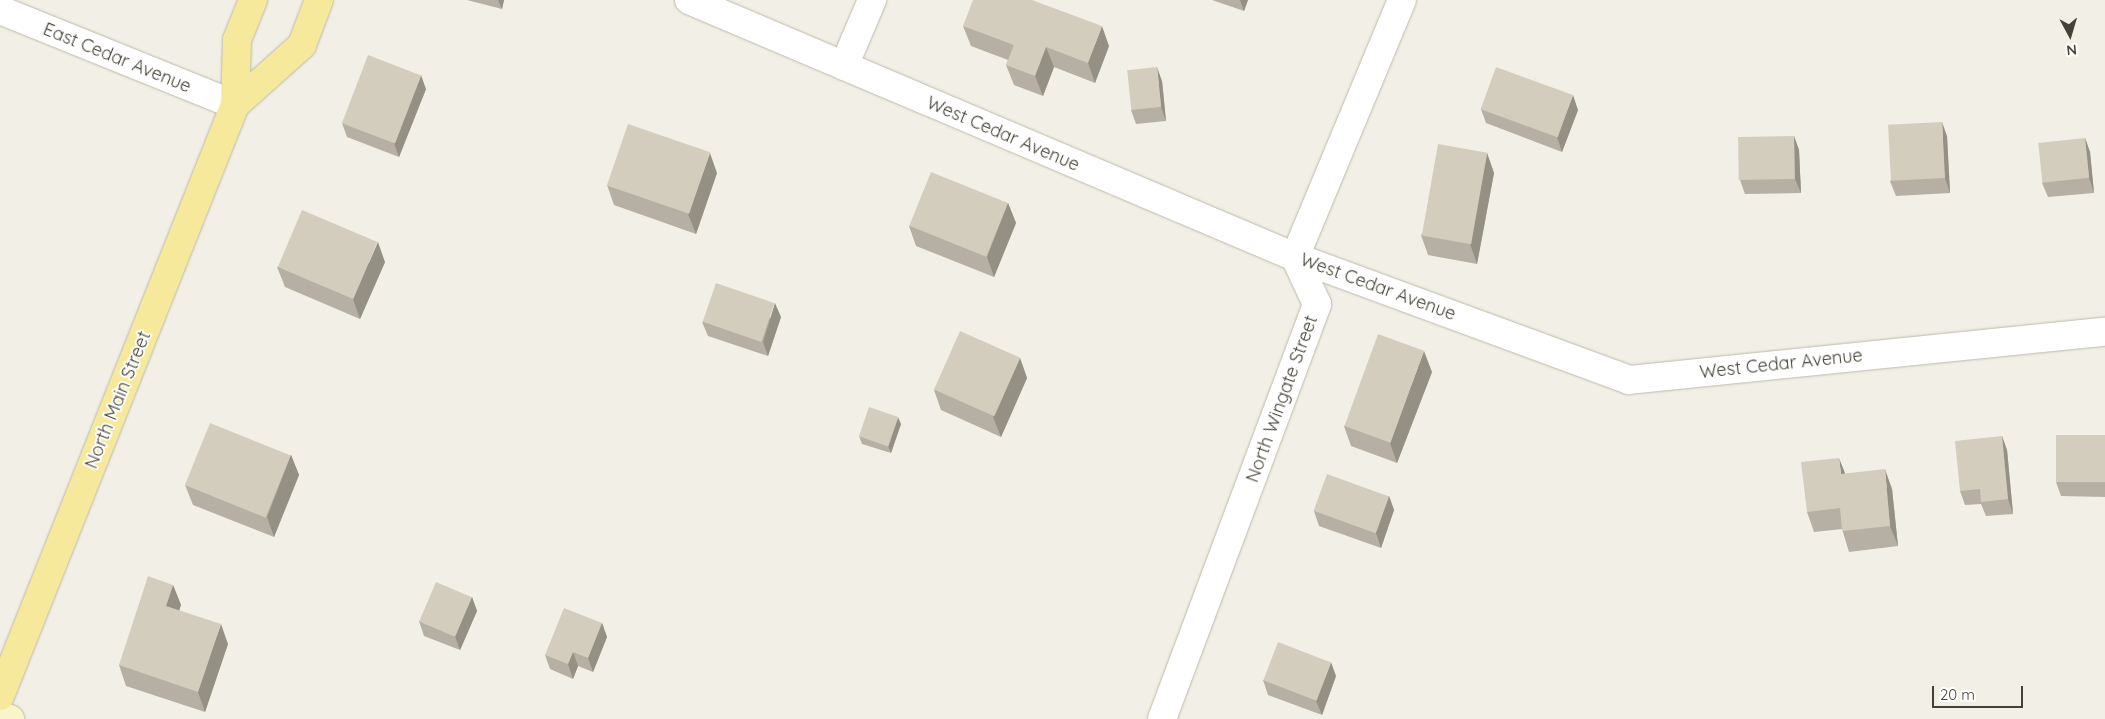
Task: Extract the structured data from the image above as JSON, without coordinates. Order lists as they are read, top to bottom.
{
  "streets": {
    "main road": ["North Main Street"],
    "street": ["East Cedar Avenue", "West Cedar Avenue", "North Wingate Street"]
  },
  "crossings": [
    ["East Cedar Avenue", "North Main Street"],
    ["West Cedar Avenue", "North Wingate Street"]
  ],
  "scale_bar": "20 m",
  "north": "bottom"
}
